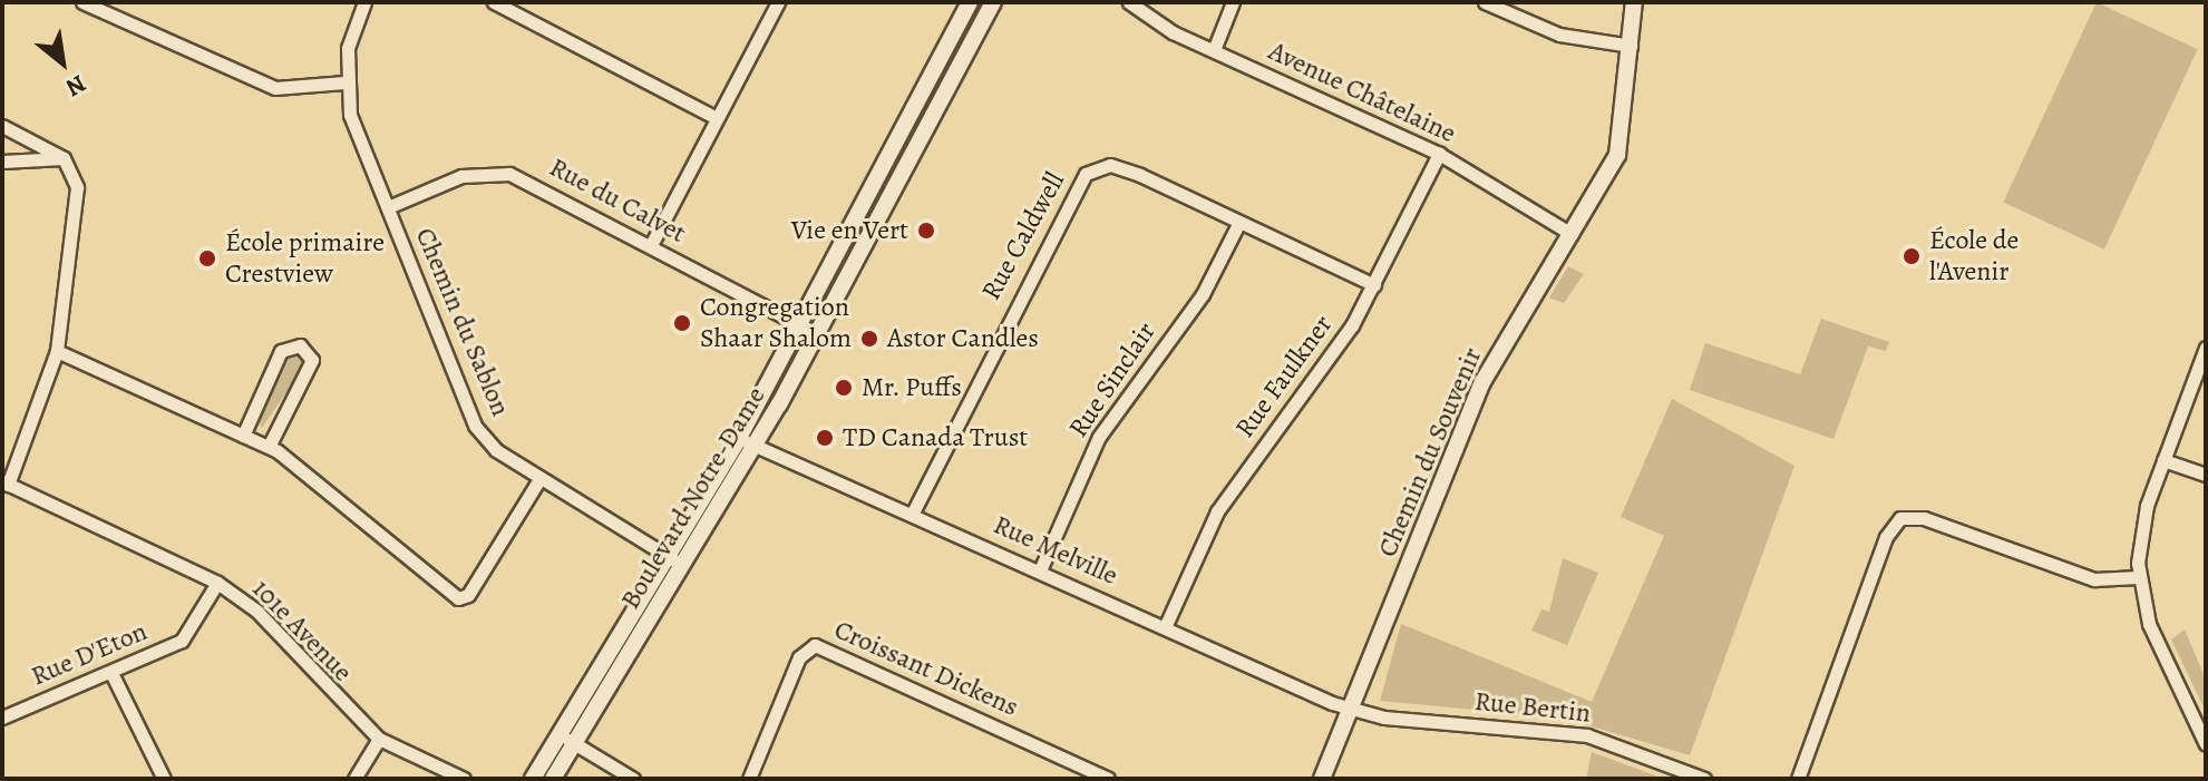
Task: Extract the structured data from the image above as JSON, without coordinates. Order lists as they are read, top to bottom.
{
  "streets": {
    "street": [
      "Avenue Châtelaine",
      "Rue du Calvet",
      "Rue Caldwell",
      "Chemin du Sablon",
      "Rue Faulkner",
      "Rue Sinclair",
      "Chemin du Souvenir",
      "Boulevard Notre-Dame",
      "Rue Melville",
      "101e Avenue",
      "Rue D'Eton",
      "Croissant Dickens",
      "Rue Bertin"
    ]
  },
  "crossings": [
    ["Avenue Châtelaine", "Rue Faulkner"],
    ["Avenue Châtelaine", "Chemin du Souvenir"],
    ["Rue du Calvet", "Chemin du Sablon"],
    ["Rue du Calvet", "Boulevard Notre-Dame"],
    ["Rue Caldwell", "Rue Faulkner"],
    ["Rue Caldwell", "Rue Sinclair"],
    ["Rue Caldwell", "Rue Melville"],
    ["Chemin du Sablon", "Boulevard Notre-Dame"],
    ["Rue Faulkner", "Rue Melville"],
    ["Rue Sinclair", "Rue Melville"],
    ["Chemin du Souvenir", "Rue Melville"],
    ["Chemin du Souvenir", "Rue Bertin"],
    ["Boulevard Notre-Dame", "Rue Melville"],
    ["Rue Melville", "Rue Bertin"],
    ["101e Avenue", "Rue D'Eton"]
  ],
  "places": [
    "Vie en Vert",
    "École de l'Avenir",
    "École primaire Crestview",
    "Congregation Shaar Shalom",
    "Astor Candles",
    "Mr. Puffs",
    "TD Canada Trust"
  ],
  "north": "bottom right"
}
